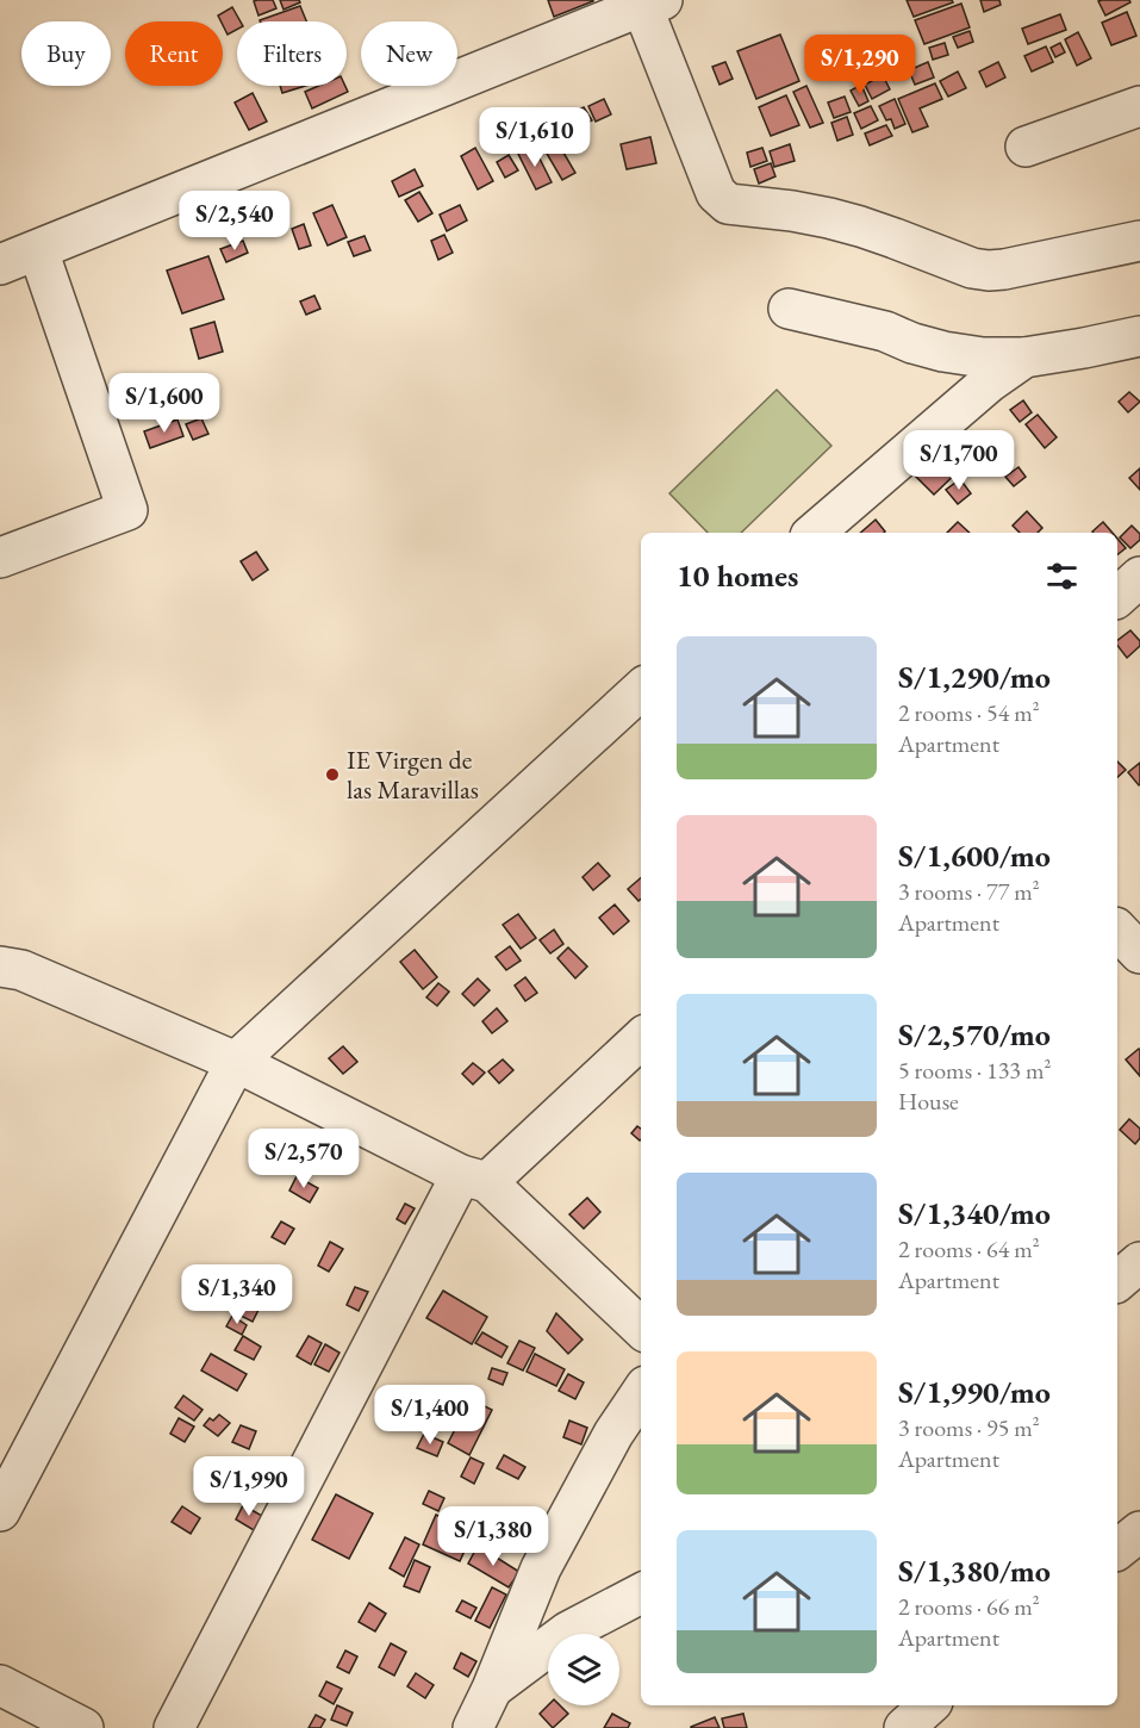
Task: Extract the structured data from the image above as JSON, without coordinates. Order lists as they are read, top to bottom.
{
  "places": ["IE Virgen de las Maravillas"],
  "page": {
    "chip": [
      "Buy",
      "Rent",
      "Filters",
      "New"
    ],
    "price": [
      "S/1,290",
      "S/1,610",
      "S/2,540",
      "S/1,600",
      "S/1,700",
      "S/2,570",
      "S/1,340",
      "S/1,400",
      "S/1,990",
      "S/1,380"
    ],
    "heading": "10 homes",
    "list": [
      {
        "name": "S/1,290/mo",
        "note": "2 rooms · 54 m² · Apartment"
      },
      {
        "name": "S/1,600/mo",
        "note": "3 rooms · 77 m² · Apartment"
      },
      {
        "name": "S/2,570/mo",
        "note": "5 rooms · 133 m² · House"
      },
      {
        "name": "S/1,340/mo",
        "note": "2 rooms · 64 m² · Apartment"
      },
      {
        "name": "S/1,990/mo",
        "note": "3 rooms · 95 m² · Apartment"
      },
      {
        "name": "S/1,380/mo",
        "note": "2 rooms · 66 m² · Apartment"
      }
    ]
  }
}
